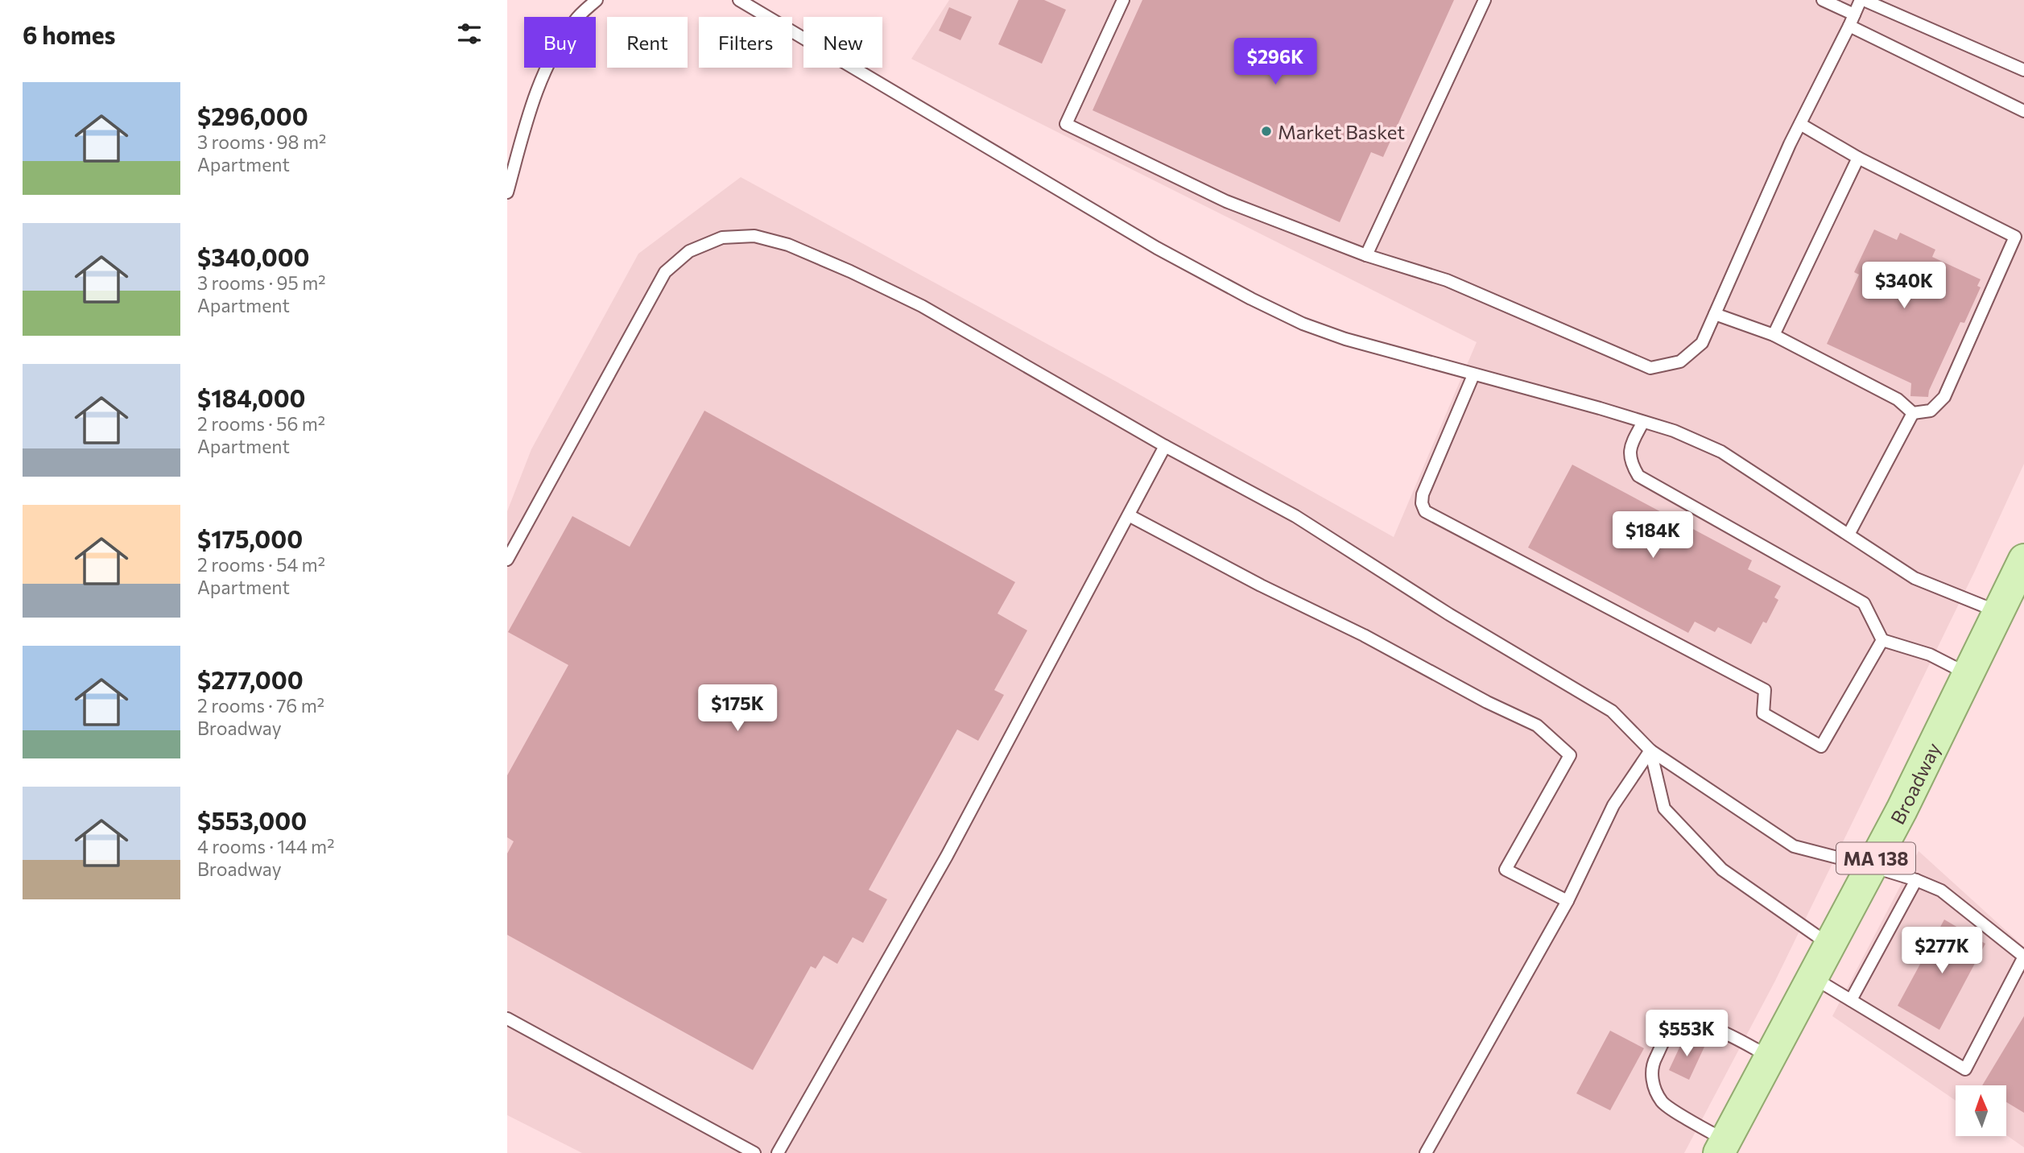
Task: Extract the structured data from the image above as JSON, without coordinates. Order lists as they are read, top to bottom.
{
  "streets": {
    "main road": ["Broadway", "MA 138"]
  },
  "places": ["Market Basket"],
  "north": "top",
  "page": {
    "heading": "6 homes",
    "chip": [
      "Buy",
      "Rent",
      "Filters",
      "New"
    ],
    "price": [
      "$296K",
      "$340K",
      "$184K",
      "$175K",
      "$277K",
      "$553K"
    ],
    "list": [
      {
        "name": "$296,000",
        "note": "3 rooms · 98 m² · Apartment"
      },
      {
        "name": "$340,000",
        "note": "3 rooms · 95 m² · Apartment"
      },
      {
        "name": "$184,000",
        "note": "2 rooms · 56 m² · Apartment"
      },
      {
        "name": "$175,000",
        "note": "2 rooms · 54 m² · Apartment"
      },
      {
        "name": "$277,000",
        "note": "2 rooms · 76 m² · Broadway"
      },
      {
        "name": "$553,000",
        "note": "4 rooms · 144 m² · Broadway"
      }
    ]
  }
}
